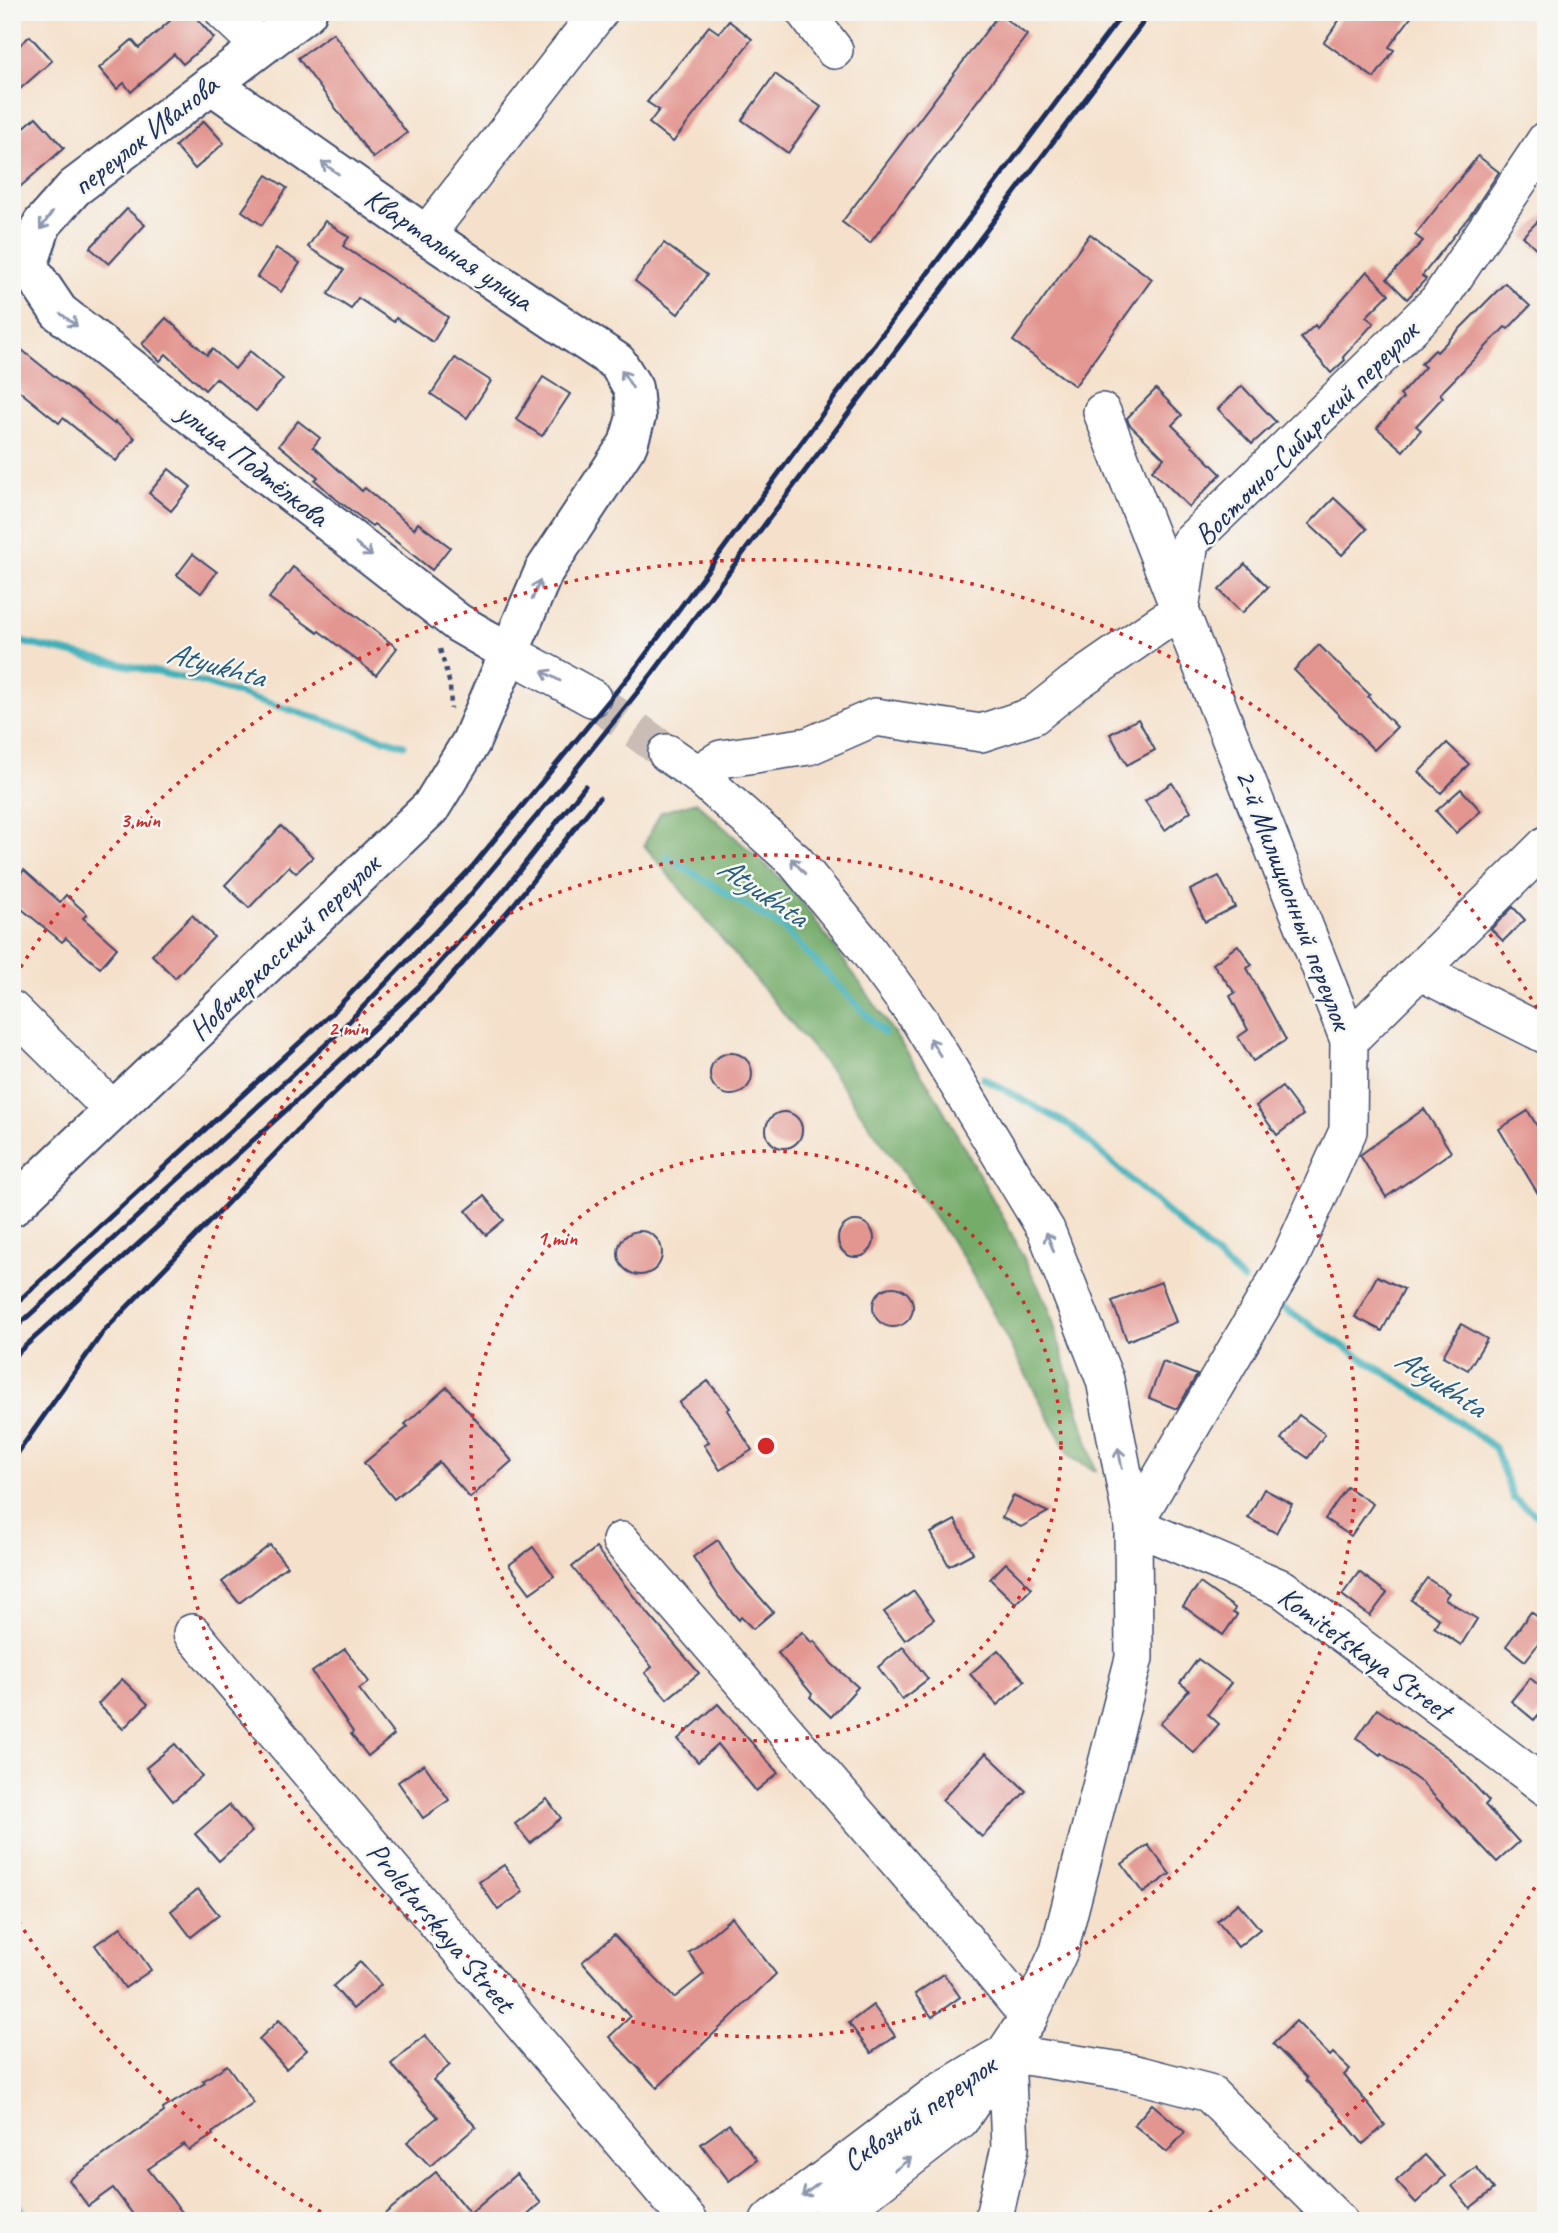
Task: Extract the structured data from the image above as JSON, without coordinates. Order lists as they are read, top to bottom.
{
  "streets": {
    "main road": [
      "переулок Иванова",
      "Квартальная улица",
      "улица Подтёлкова",
      "Новочеркасский переулок"
    ],
    "street": [
      "Восточно-Сибирский переулок",
      "2-й Милиционный переулок",
      "Komitetskaya Street",
      "Proletarskaya Street",
      "Сквозной переулок"
    ]
  },
  "crossings": [
    ["переулок Иванова", "Квартальная улица"],
    ["переулок Иванова", "улица Подтёлкова"],
    ["Квартальная улица", "Новочеркасский переулок"],
    ["Восточно-Сибирский переулок", "2-й Милиционный переулок"],
    ["улица Подтёлкова", "Новочеркасский переулок"],
    ["2-й Милиционный переулок", "Komitetskaya Street"]
  ],
  "one_way": ["переулок Иванова", "Квартальная улица", "улица Подтёлкова"],
  "water": ["Atyukhta"],
  "rings": ["3 min", "2 min", "1 min"]
}
